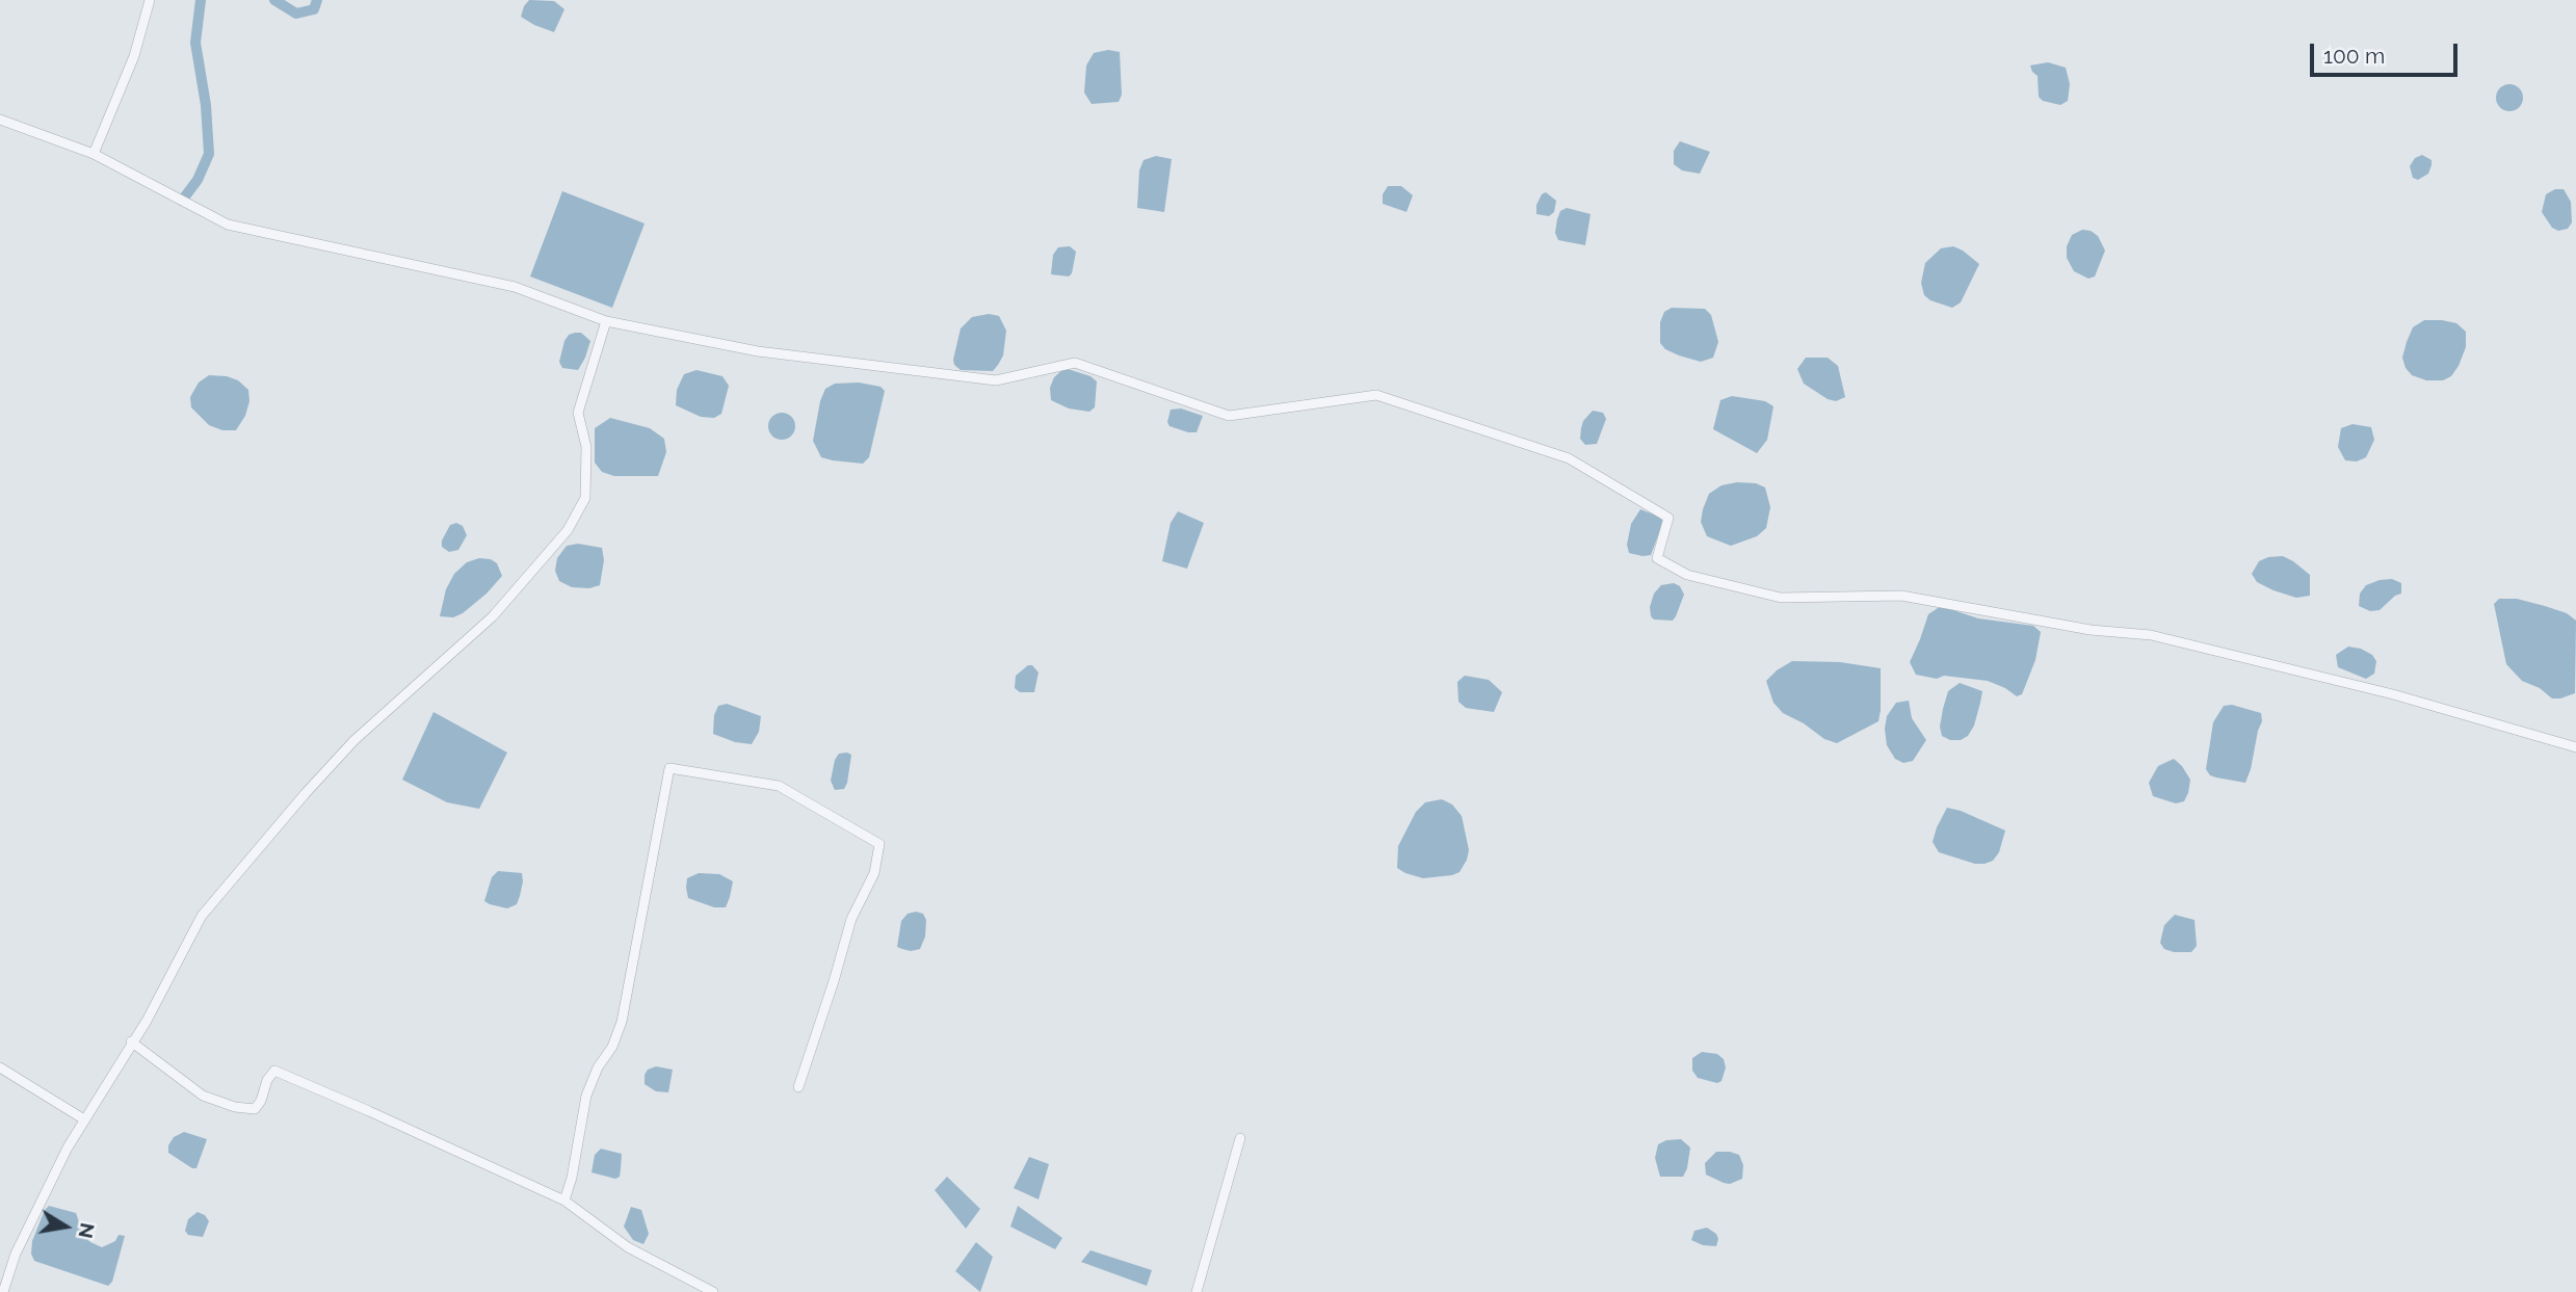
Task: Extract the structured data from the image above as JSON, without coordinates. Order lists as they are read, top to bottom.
{
  "scale_bar": "100 m",
  "north": "right"
}
